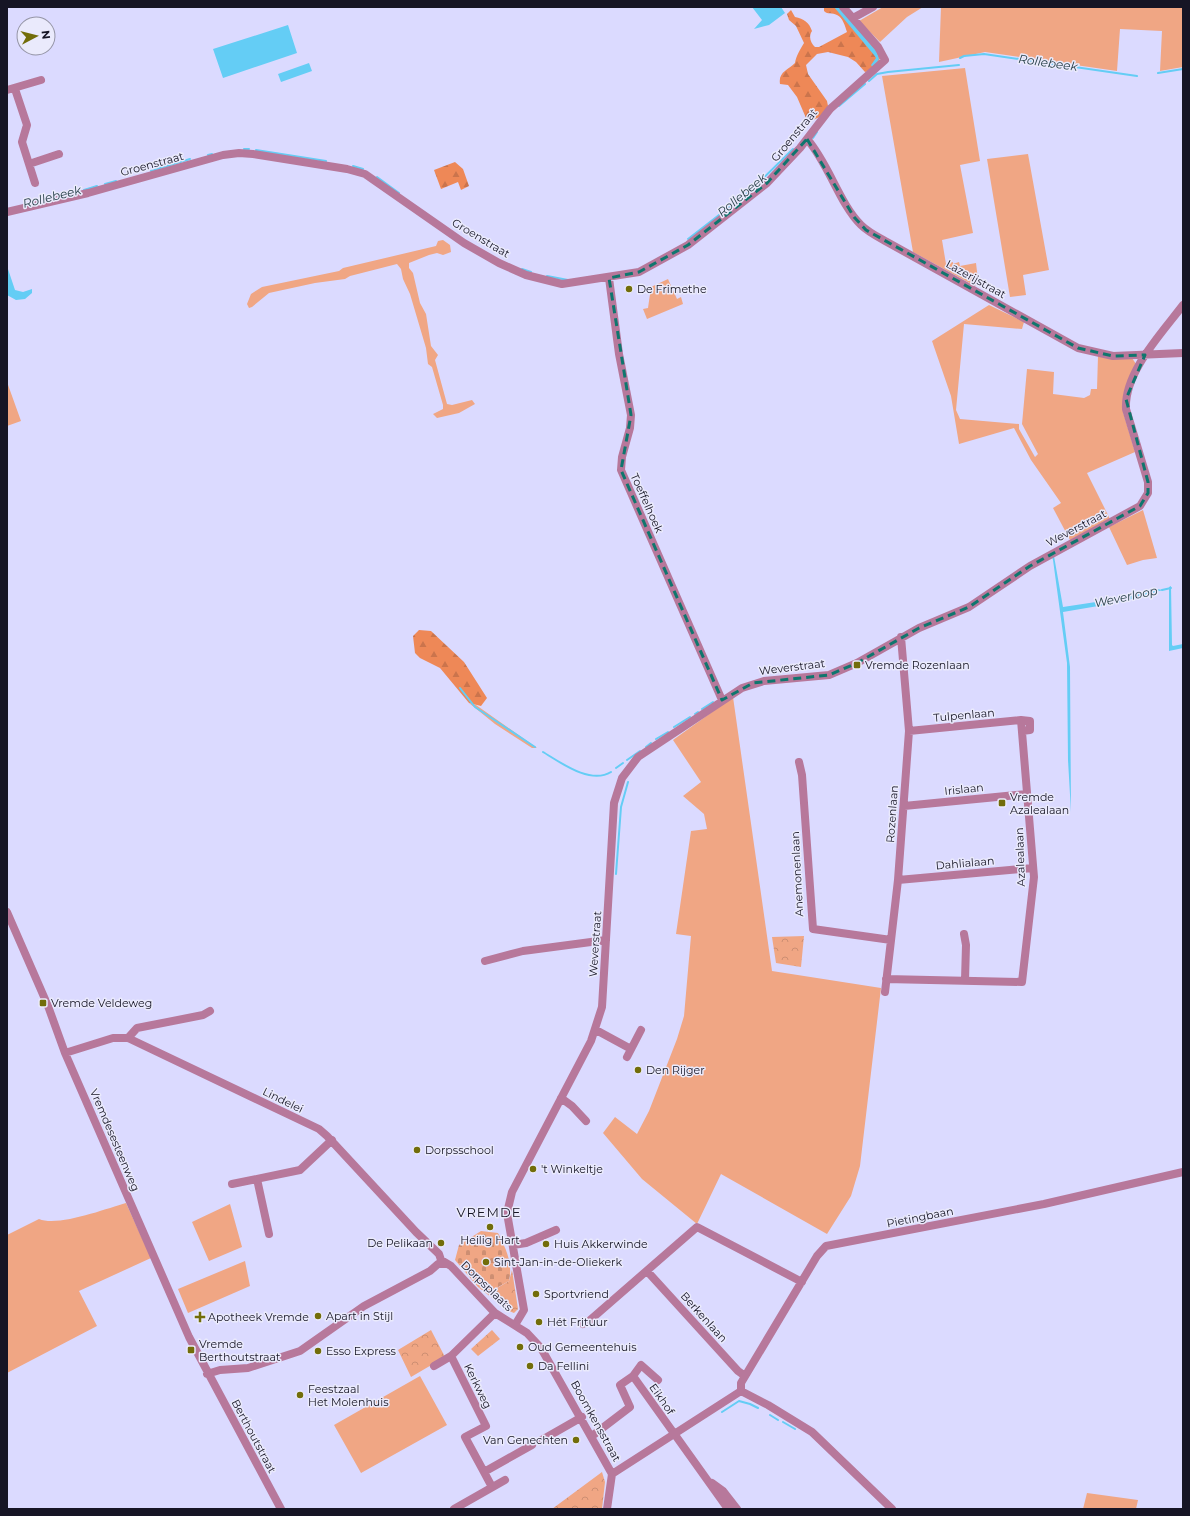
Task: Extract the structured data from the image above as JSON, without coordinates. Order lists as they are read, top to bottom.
{
  "streets": {
    "street": [
      "Groenstraat",
      "Lazerijstraat",
      "Toeffelhoek",
      "Weverstraat",
      "Tulpenlaan",
      "Irislaan",
      "Rozenlaan",
      "Azalealaan",
      "Dahlialaan",
      "Anemonenlaan",
      "Lindelei",
      "Vremdesesteenweg",
      "Pietingbaan",
      "Dorpsplaats",
      "Berkenlaan",
      "Kerkweg",
      "Eikhof",
      "Boomkensstraat",
      "Berthoutstraat"
    ]
  },
  "crossings": [
    ["Groenstraat", "Lazerijstraat"],
    ["Groenstraat", "Toeffelhoek"],
    ["Lazerijstraat", "Weverstraat"],
    ["Toeffelhoek", "Weverstraat"],
    ["Weverstraat", "Rozenlaan"],
    ["Weverstraat", "Dorpsplaats"],
    ["Tulpenlaan", "Rozenlaan"],
    ["Tulpenlaan", "Azalealaan"],
    ["Irislaan", "Rozenlaan"],
    ["Irislaan", "Azalealaan"],
    ["Rozenlaan", "Dahlialaan"],
    ["Rozenlaan", "Anemonenlaan"],
    ["Azalealaan", "Dahlialaan"],
    ["Lindelei", "Vremdesesteenweg"],
    ["Lindelei", "Dorpsplaats"],
    ["Vremdesesteenweg", "Berthoutstraat"],
    ["Pietingbaan", "Berkenlaan"],
    ["Dorpsplaats", "Kerkweg"],
    ["Dorpsplaats", "Boomkensstraat"],
    ["Eikhof", "Boomkensstraat"]
  ],
  "districts": ["VREMDE"],
  "water": ["Rollebeek", "Weverloop"],
  "places": {
    "other": [
      "De Frimethe",
      "Den Rijger",
      "Dorpsschool",
      "'t Winkeltje",
      "Heilig Hart",
      "De Pelikaan",
      "Huis Akkerwinde",
      "Sint-Jan-in-de-Oliekerk",
      "Sportvriend",
      "Apart in Stijl",
      "Hét Frituur",
      "Oud Gemeentehuis",
      "Esso Express",
      "Da Fellini",
      "Feestzaal Het Molenhuis",
      "Van Genechten"
    ],
    "transit": [
      "Vremde Rozenlaan",
      "Vremde Azalealaan",
      "Vremde Veldeweg",
      "Vremde Berthoutstraat"
    ],
    "health": ["Apotheek Vremde"]
  },
  "north": "right"
}
